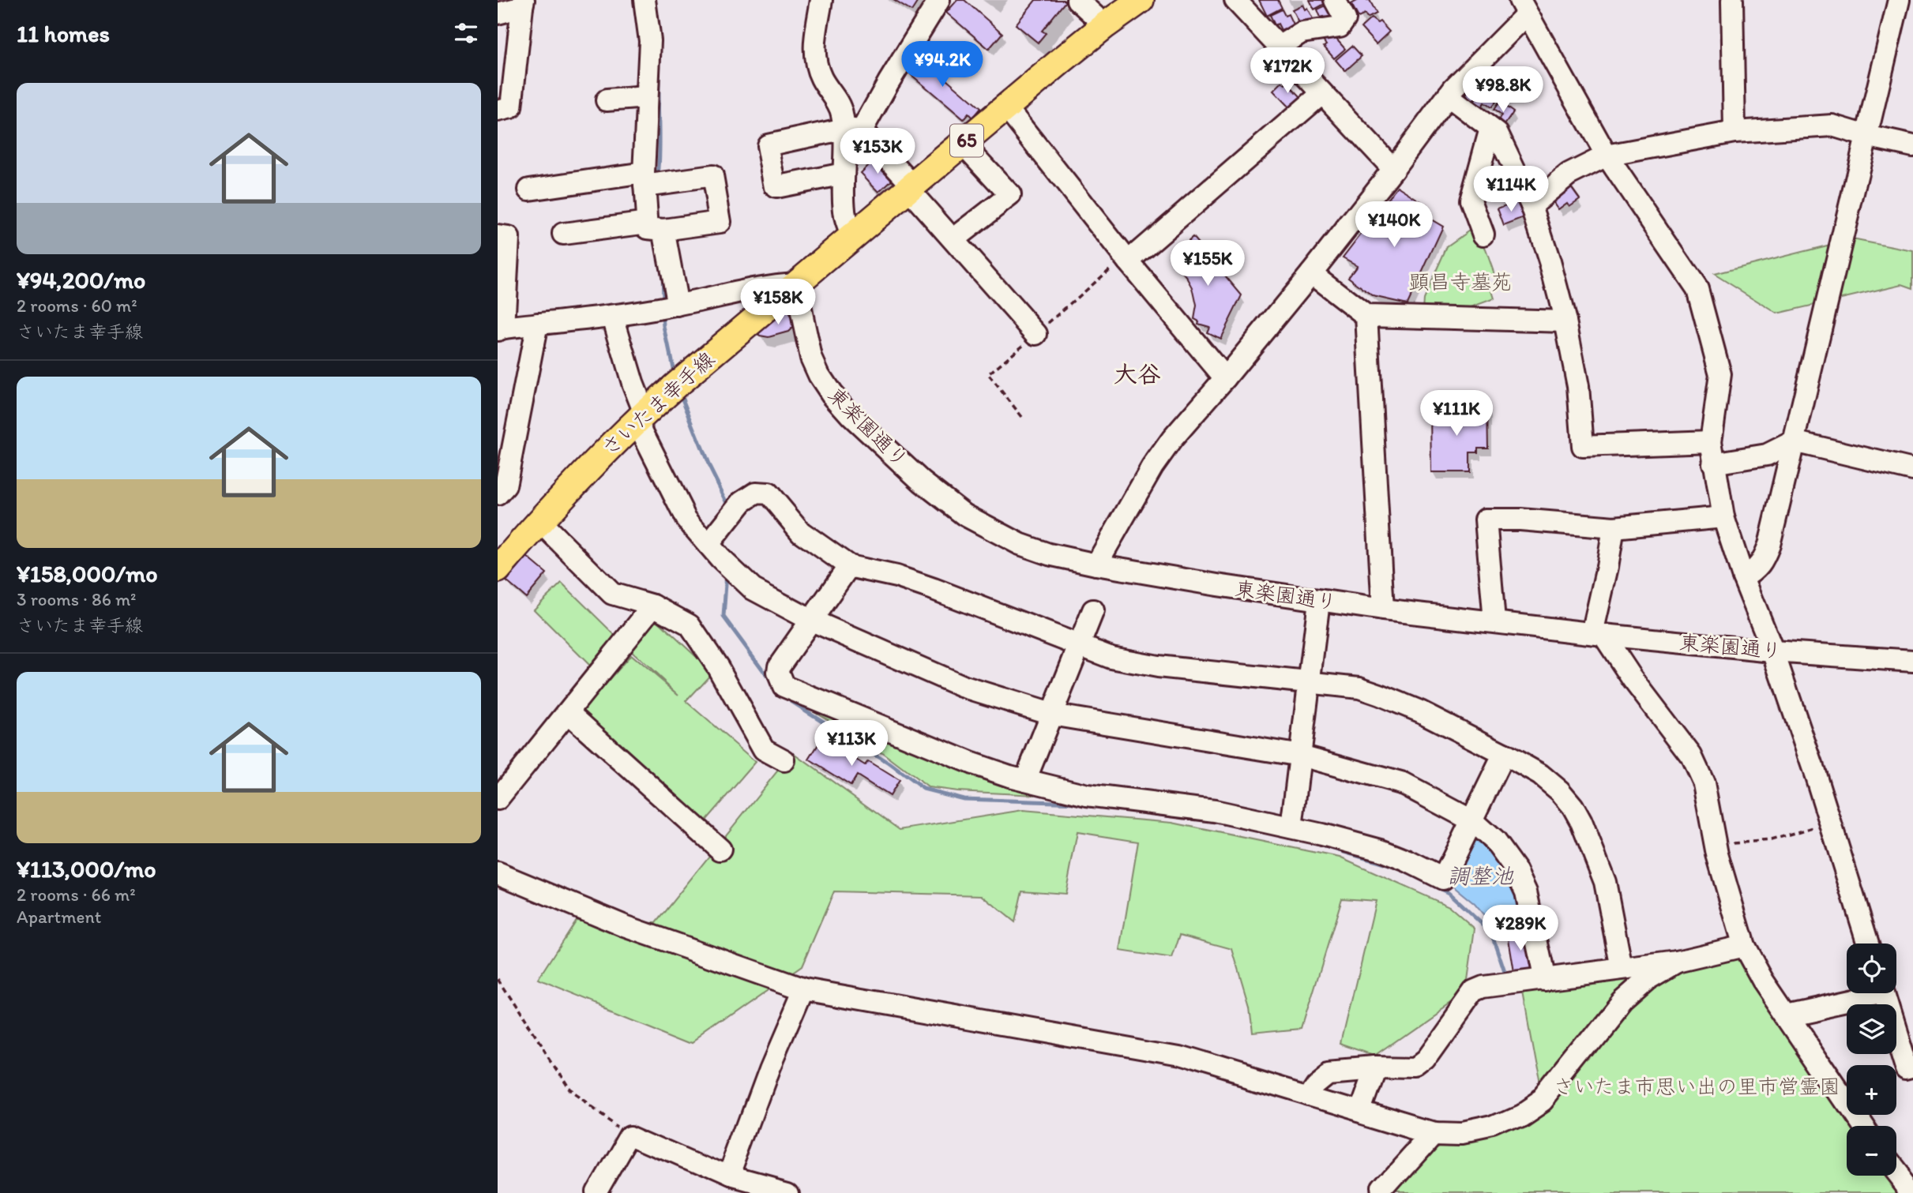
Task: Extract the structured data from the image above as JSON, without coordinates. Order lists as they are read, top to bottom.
{
  "streets": {
    "main road": ["65", "さいたま幸手線"],
    "street": ["東楽園通り"]
  },
  "crossings": [
    ["さいたま幸手線", "東楽園通り"]
  ],
  "districts": ["大谷"],
  "water": ["調整池"],
  "parks": ["顕昌寺墓苑", "さいたま市思い出の里市営霊園"],
  "page": {
    "heading": "11 homes",
    "price": [
      "¥94.2K",
      "¥172K",
      "¥98.8K",
      "¥153K",
      "¥114K",
      "¥140K",
      "¥155K",
      "¥158K",
      "¥111K",
      "¥113K",
      "¥289K"
    ],
    "list": [
      {
        "name": "¥94,200/mo",
        "note": "2 rooms · 60 m² · さいたま幸手線"
      },
      {
        "name": "¥158,000/mo",
        "note": "3 rooms · 86 m² · さいたま幸手線"
      },
      {
        "name": "¥113,000/mo",
        "note": "2 rooms · 66 m² · Apartment"
      }
    ],
    "map_buttons": ["+", "−"]
  }
}
